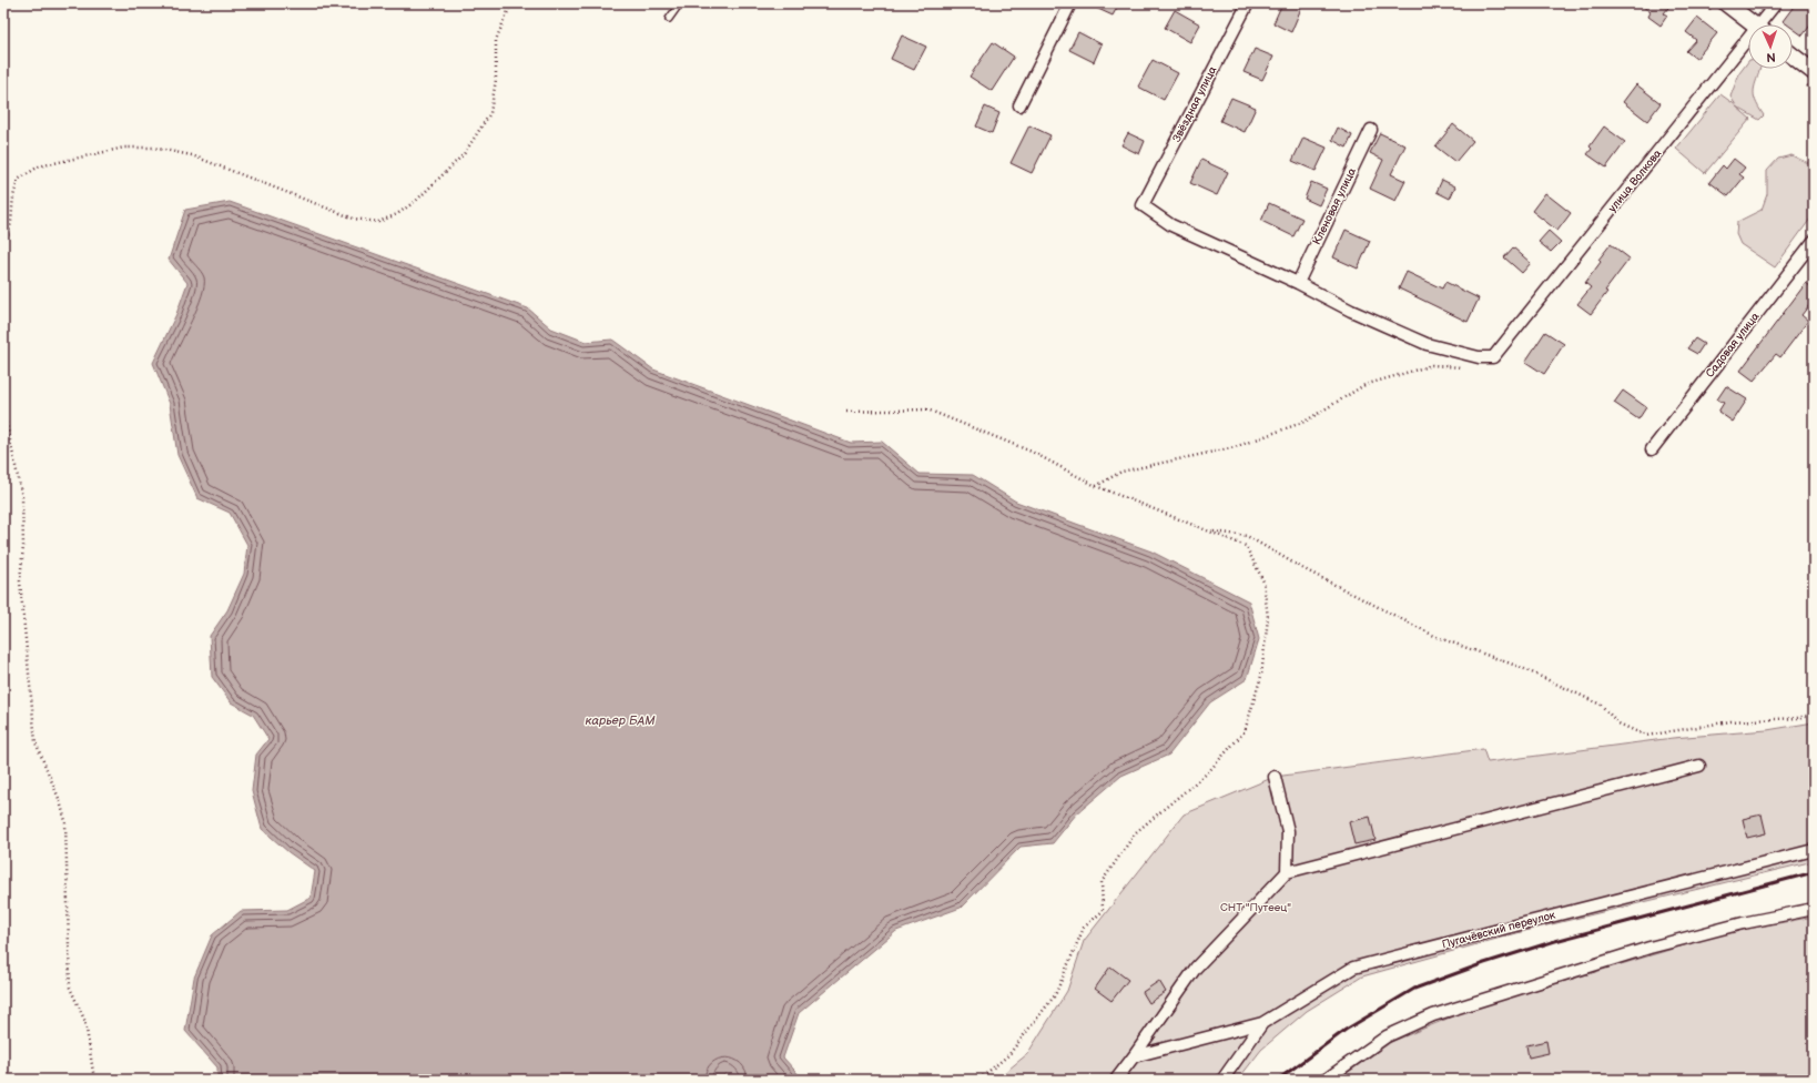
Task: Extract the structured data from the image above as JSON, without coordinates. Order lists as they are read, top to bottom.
{
  "streets": {
    "street": [
      "Звёздная улица",
      "улица Волкова",
      "Кленовая улица",
      "Садовая улица",
      "Пугачёвский переулок"
    ]
  },
  "crossings": [
    ["Звёздная улица", "улица Волкова"],
    ["Звёздная улица", "Кленовая улица"],
    ["улица Волкова", "Кленовая улица"]
  ],
  "water": ["карьер БАМ"],
  "parks": ["СНТ \"Путеец\""],
  "north": "bottom"
}
